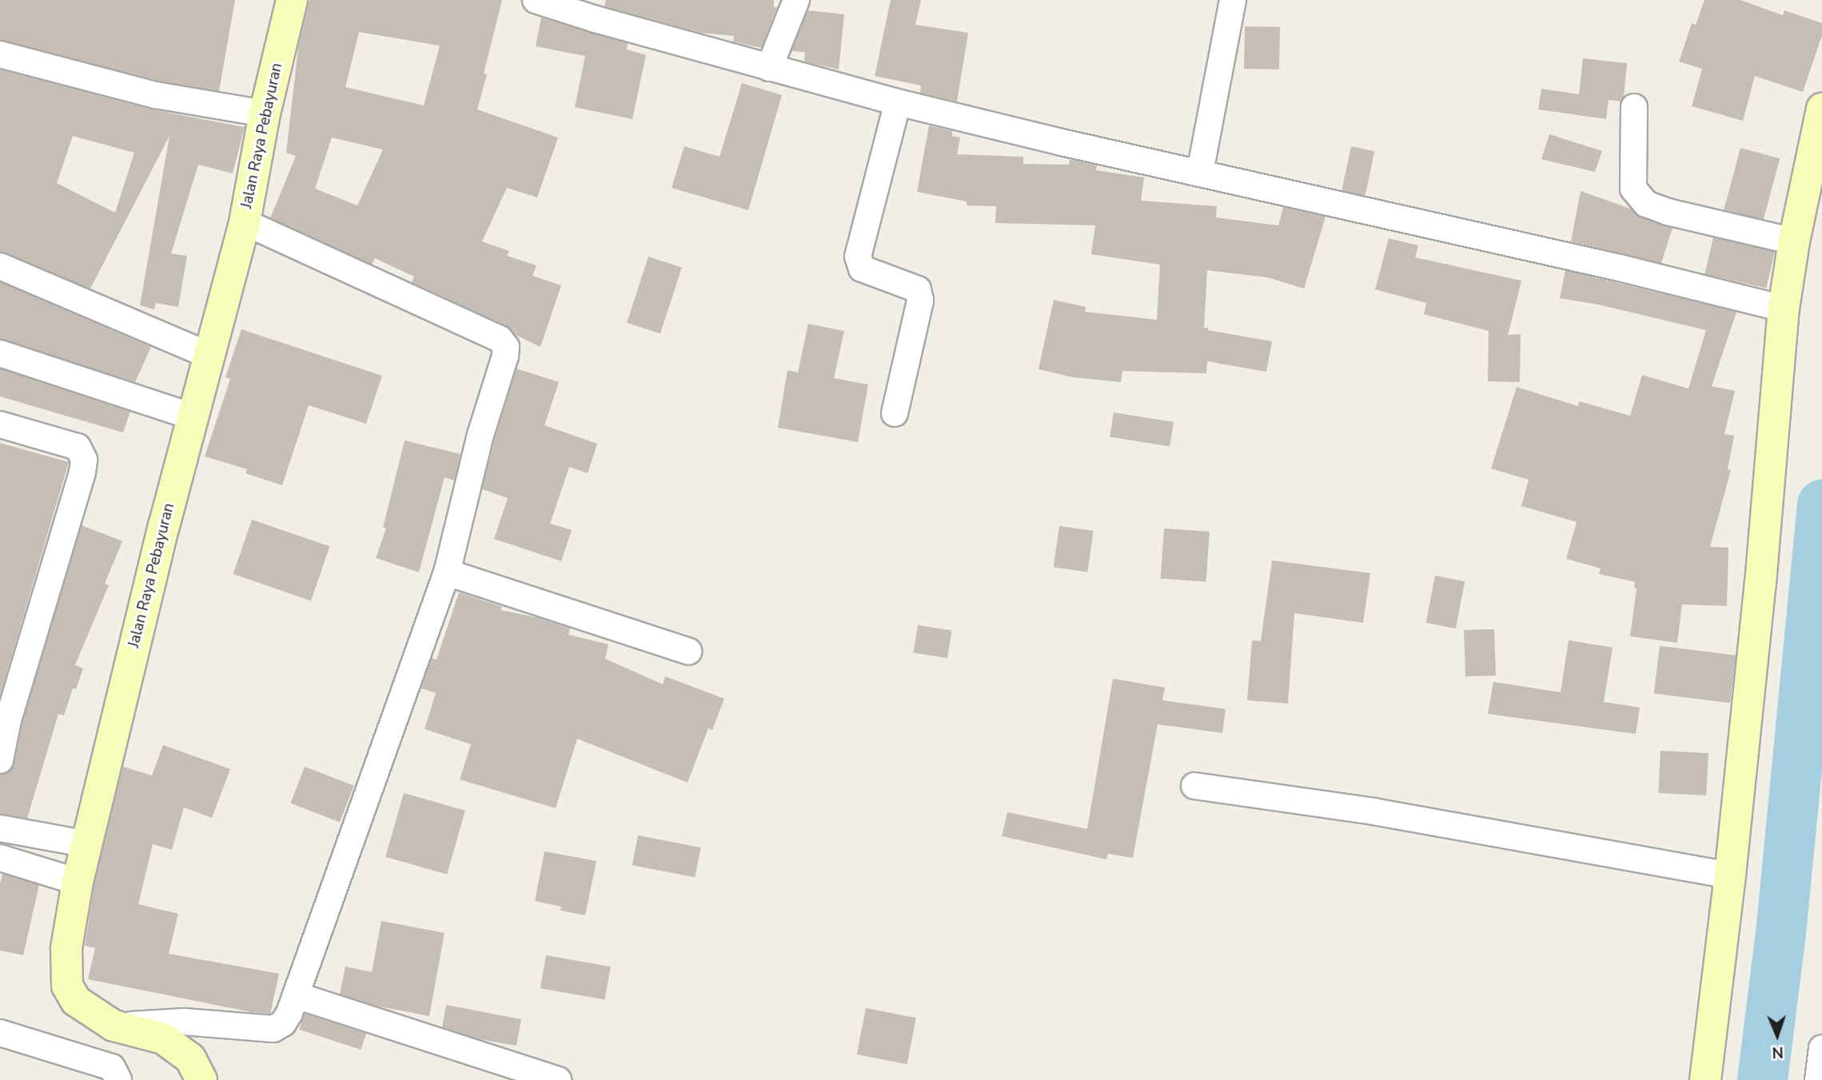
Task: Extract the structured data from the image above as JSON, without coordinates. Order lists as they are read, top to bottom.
{
  "streets": {
    "main road": ["Jalan Raya Pebayuran"]
  },
  "north": "bottom"
}
